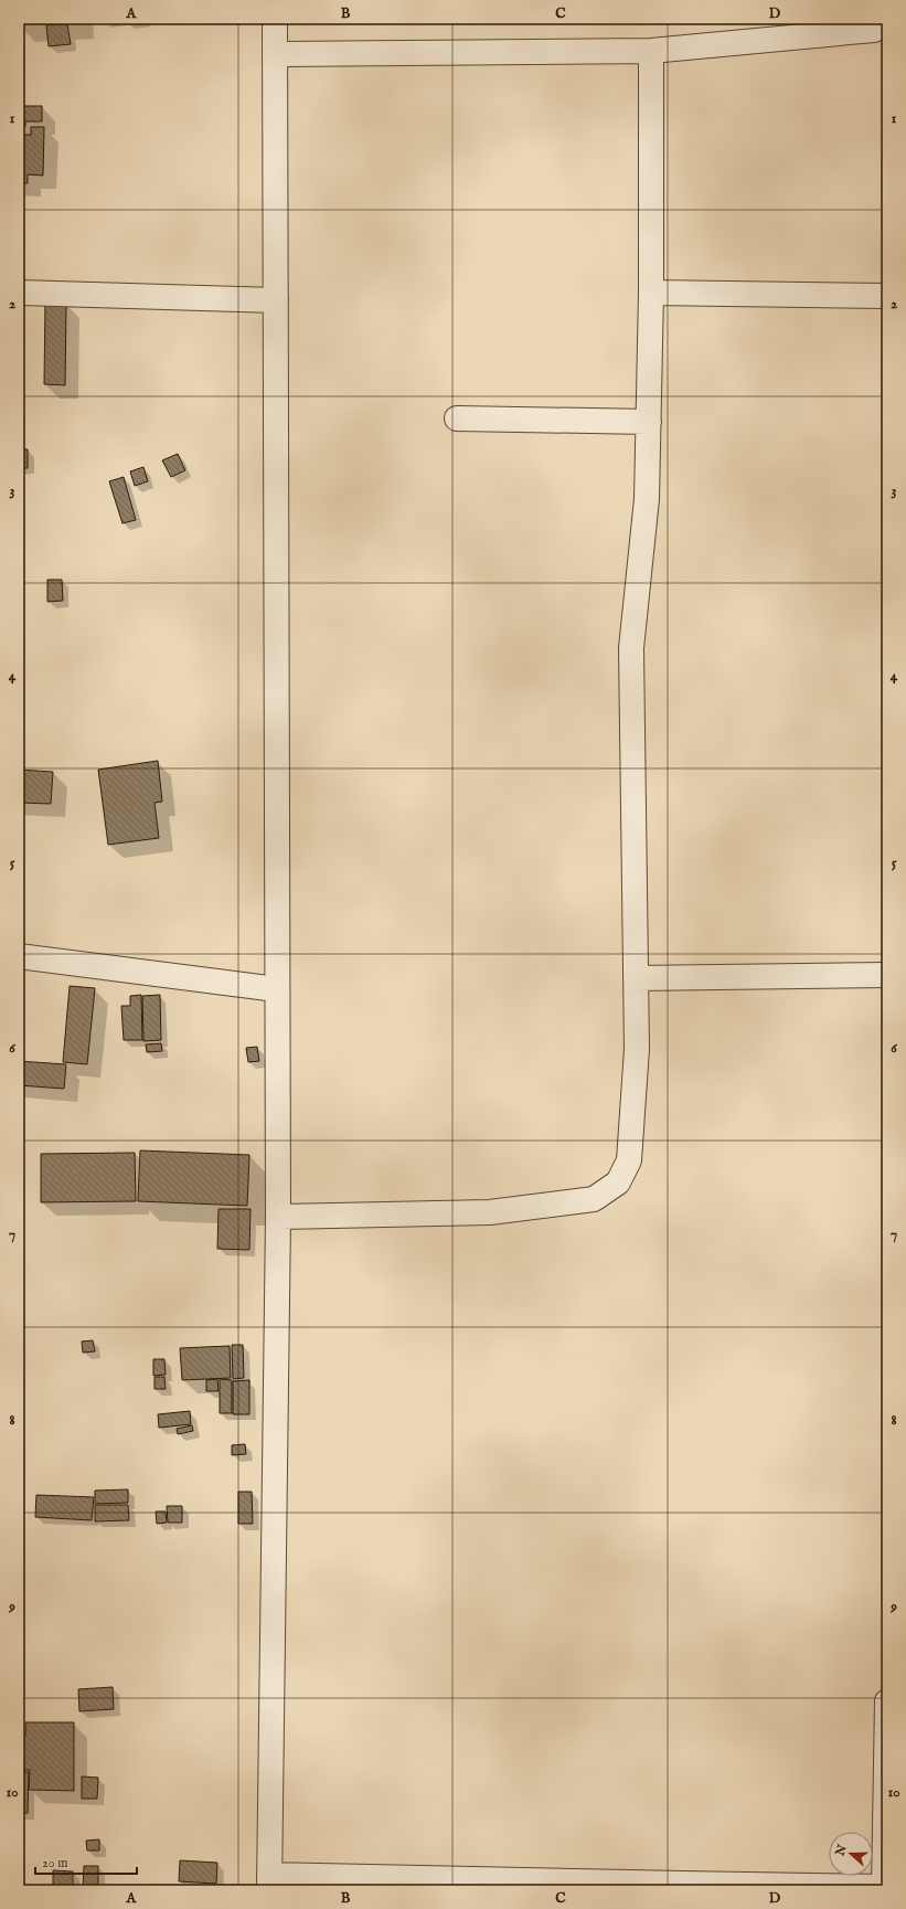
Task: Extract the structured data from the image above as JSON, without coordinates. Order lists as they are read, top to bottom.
{
  "scale_bar": "20 m",
  "north": "left",
  "grid": {
    "columns": [
      "A",
      "B",
      "C",
      "D"
    ],
    "rows": [
      "1",
      "2",
      "3",
      "4",
      "5",
      "6",
      "7",
      "8",
      "9",
      "10"
    ]
  }
}
